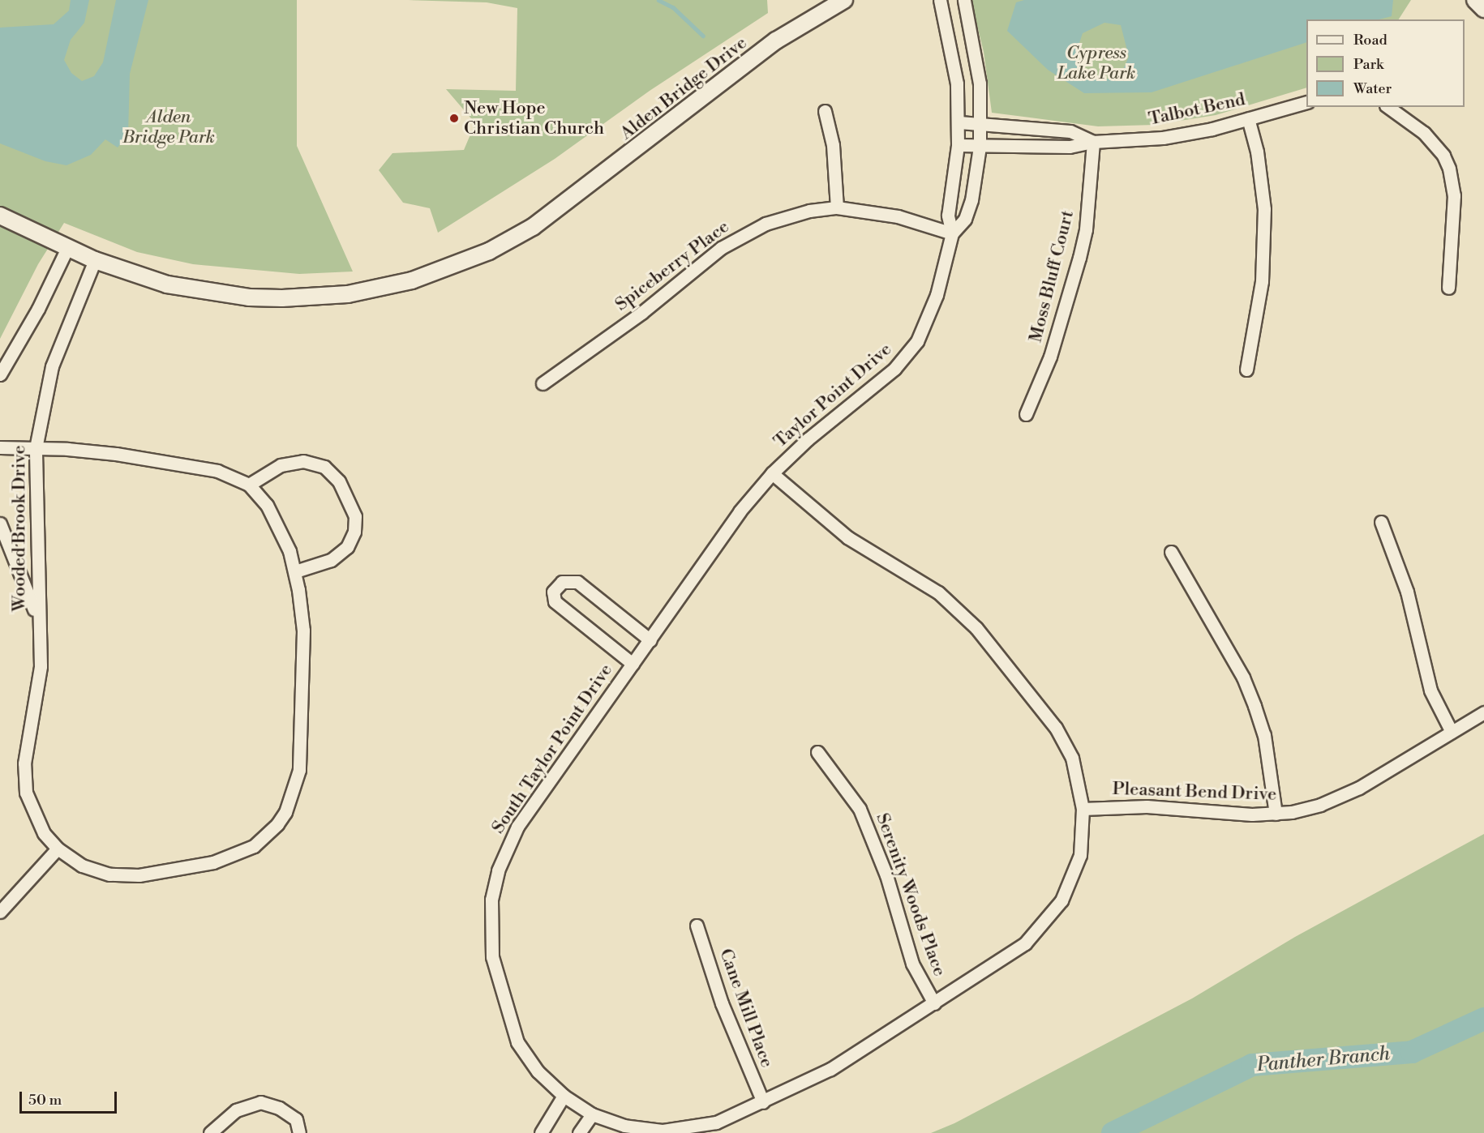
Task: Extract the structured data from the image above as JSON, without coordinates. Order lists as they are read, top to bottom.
{
  "streets": {
    "street": [
      "Alden Bridge Drive",
      "Talbot Bend",
      "Spiceberry Place",
      "Moss Bluff Court",
      "Taylor Point Drive",
      "Wooded Brook Drive",
      "South Taylor Point Drive",
      "Pleasant Bend Drive",
      "Serenity Woods Place",
      "Cane Mill Place"
    ]
  },
  "crossings": [
    ["Alden Bridge Drive", "Wooded Brook Drive"],
    ["Talbot Bend", "Moss Bluff Court"],
    ["Talbot Bend", "Taylor Point Drive"],
    ["Spiceberry Place", "Taylor Point Drive"],
    ["Taylor Point Drive", "South Taylor Point Drive"],
    ["South Taylor Point Drive", "Pleasant Bend Drive"],
    ["South Taylor Point Drive", "Serenity Woods Place"],
    ["South Taylor Point Drive", "Cane Mill Place"]
  ],
  "water": ["Panther Branch"],
  "parks": ["Cypress Lake Park", "Alden Bridge Park"],
  "places": ["New Hope Christian Church"],
  "legend": ["Road", "Park", "Water"],
  "scale_bar": "50 m"
}
